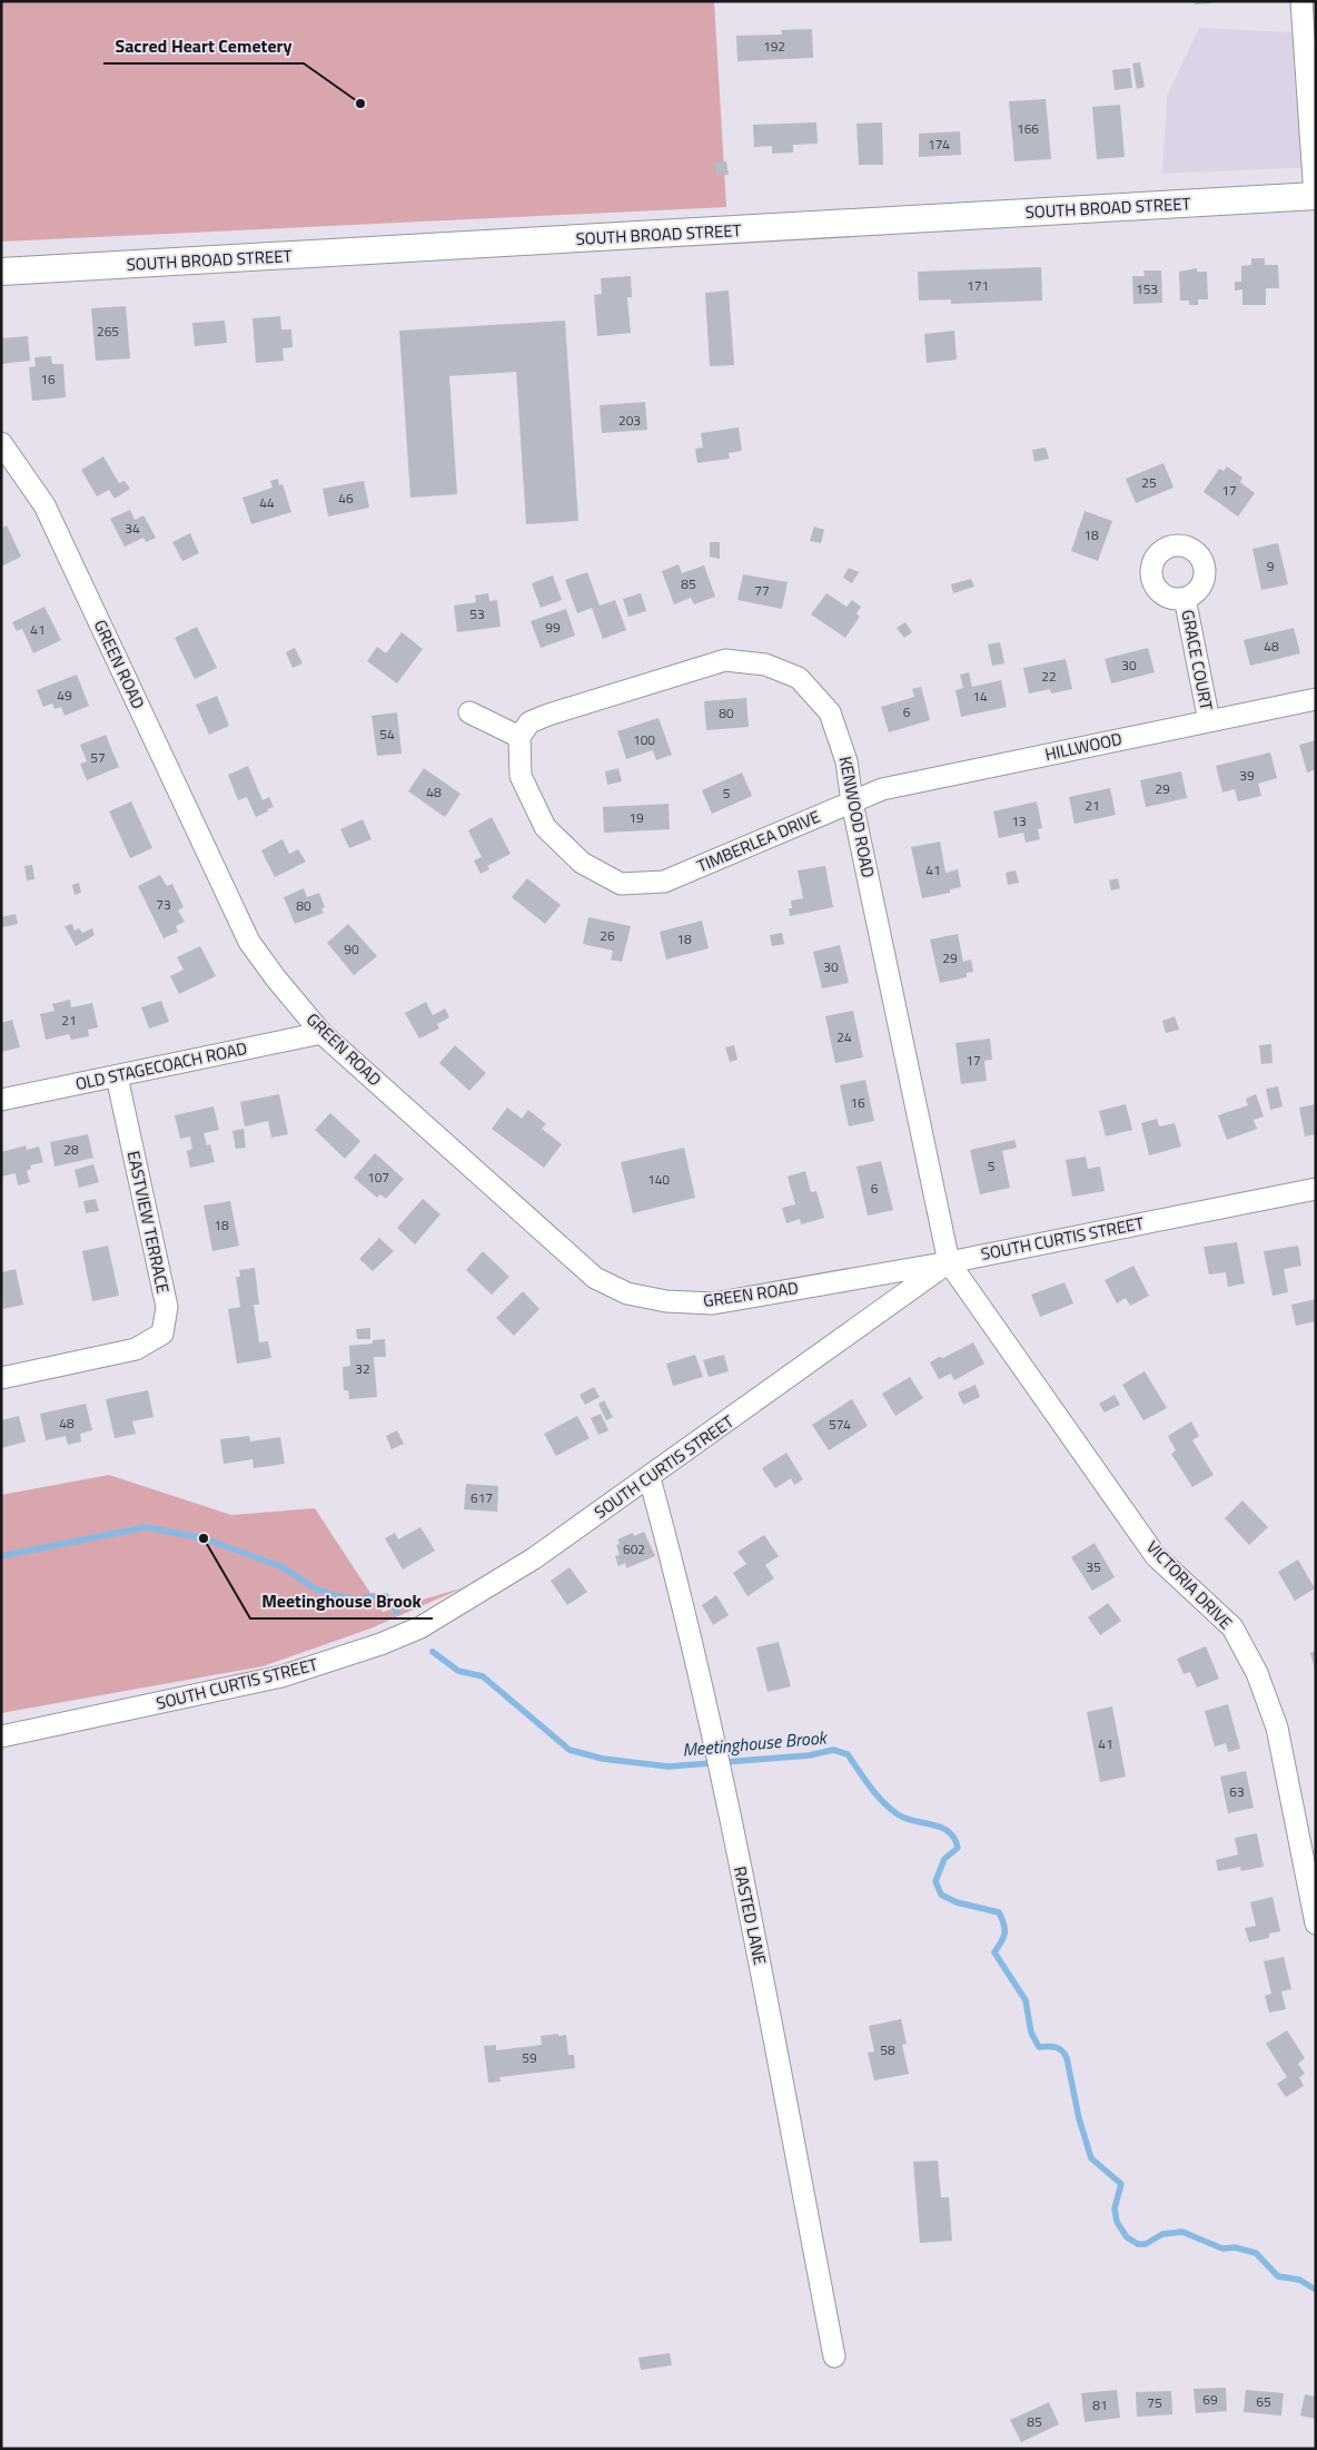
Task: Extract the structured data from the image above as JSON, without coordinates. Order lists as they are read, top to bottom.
{
  "streets": {
    "main road": ["SOUTH BROAD STREET"],
    "street": [
      "GRACE COURT",
      "GREEN ROAD",
      "HILLWOOD",
      "KENWOOD ROAD",
      "TIMBERLEA DRIVE",
      "OLD STAGECOACH ROAD",
      "EASTVIEW TERRACE",
      "SOUTH CURTIS STREET",
      "VICTORIA DRIVE",
      "RASTED LANE"
    ]
  },
  "crossings": [
    ["GRACE COURT", "HILLWOOD"],
    ["GREEN ROAD", "KENWOOD ROAD"],
    ["GREEN ROAD", "OLD STAGECOACH ROAD"],
    ["GREEN ROAD", "SOUTH CURTIS STREET"],
    ["GREEN ROAD", "VICTORIA DRIVE"],
    ["HILLWOOD", "KENWOOD ROAD"],
    ["HILLWOOD", "TIMBERLEA DRIVE"],
    ["KENWOOD ROAD", "TIMBERLEA DRIVE"],
    ["KENWOOD ROAD", "SOUTH CURTIS STREET"],
    ["KENWOOD ROAD", "VICTORIA DRIVE"],
    ["OLD STAGECOACH ROAD", "EASTVIEW TERRACE"],
    ["SOUTH CURTIS STREET", "VICTORIA DRIVE"],
    ["SOUTH CURTIS STREET", "RASTED LANE"]
  ],
  "water": ["Meetinghouse Brook"],
  "places": ["Sacred Heart Cemetery", "Meetinghouse Brook"],
  "house_numbers": [
    "192",
    "166",
    "174",
    "171",
    "153",
    "265",
    "16",
    "203",
    "25",
    "17",
    "46",
    "44",
    "34",
    "18",
    "9",
    "85",
    "77",
    "53",
    "99",
    "41",
    "48",
    "30",
    "22",
    "49",
    "14",
    "6",
    "80",
    "54",
    "100",
    "57",
    "39",
    "29",
    "48",
    "5",
    "21",
    "19",
    "13",
    "41",
    "73",
    "80",
    "26",
    "18",
    "90",
    "29",
    "30",
    "21",
    "24",
    "17",
    "16",
    "28",
    "5",
    "107",
    "140",
    "6",
    "18",
    "32",
    "48",
    "574",
    "617",
    "602",
    "35",
    "41",
    "63",
    "58",
    "59",
    "69",
    "65",
    "75",
    "81",
    "85"
  ]
}
